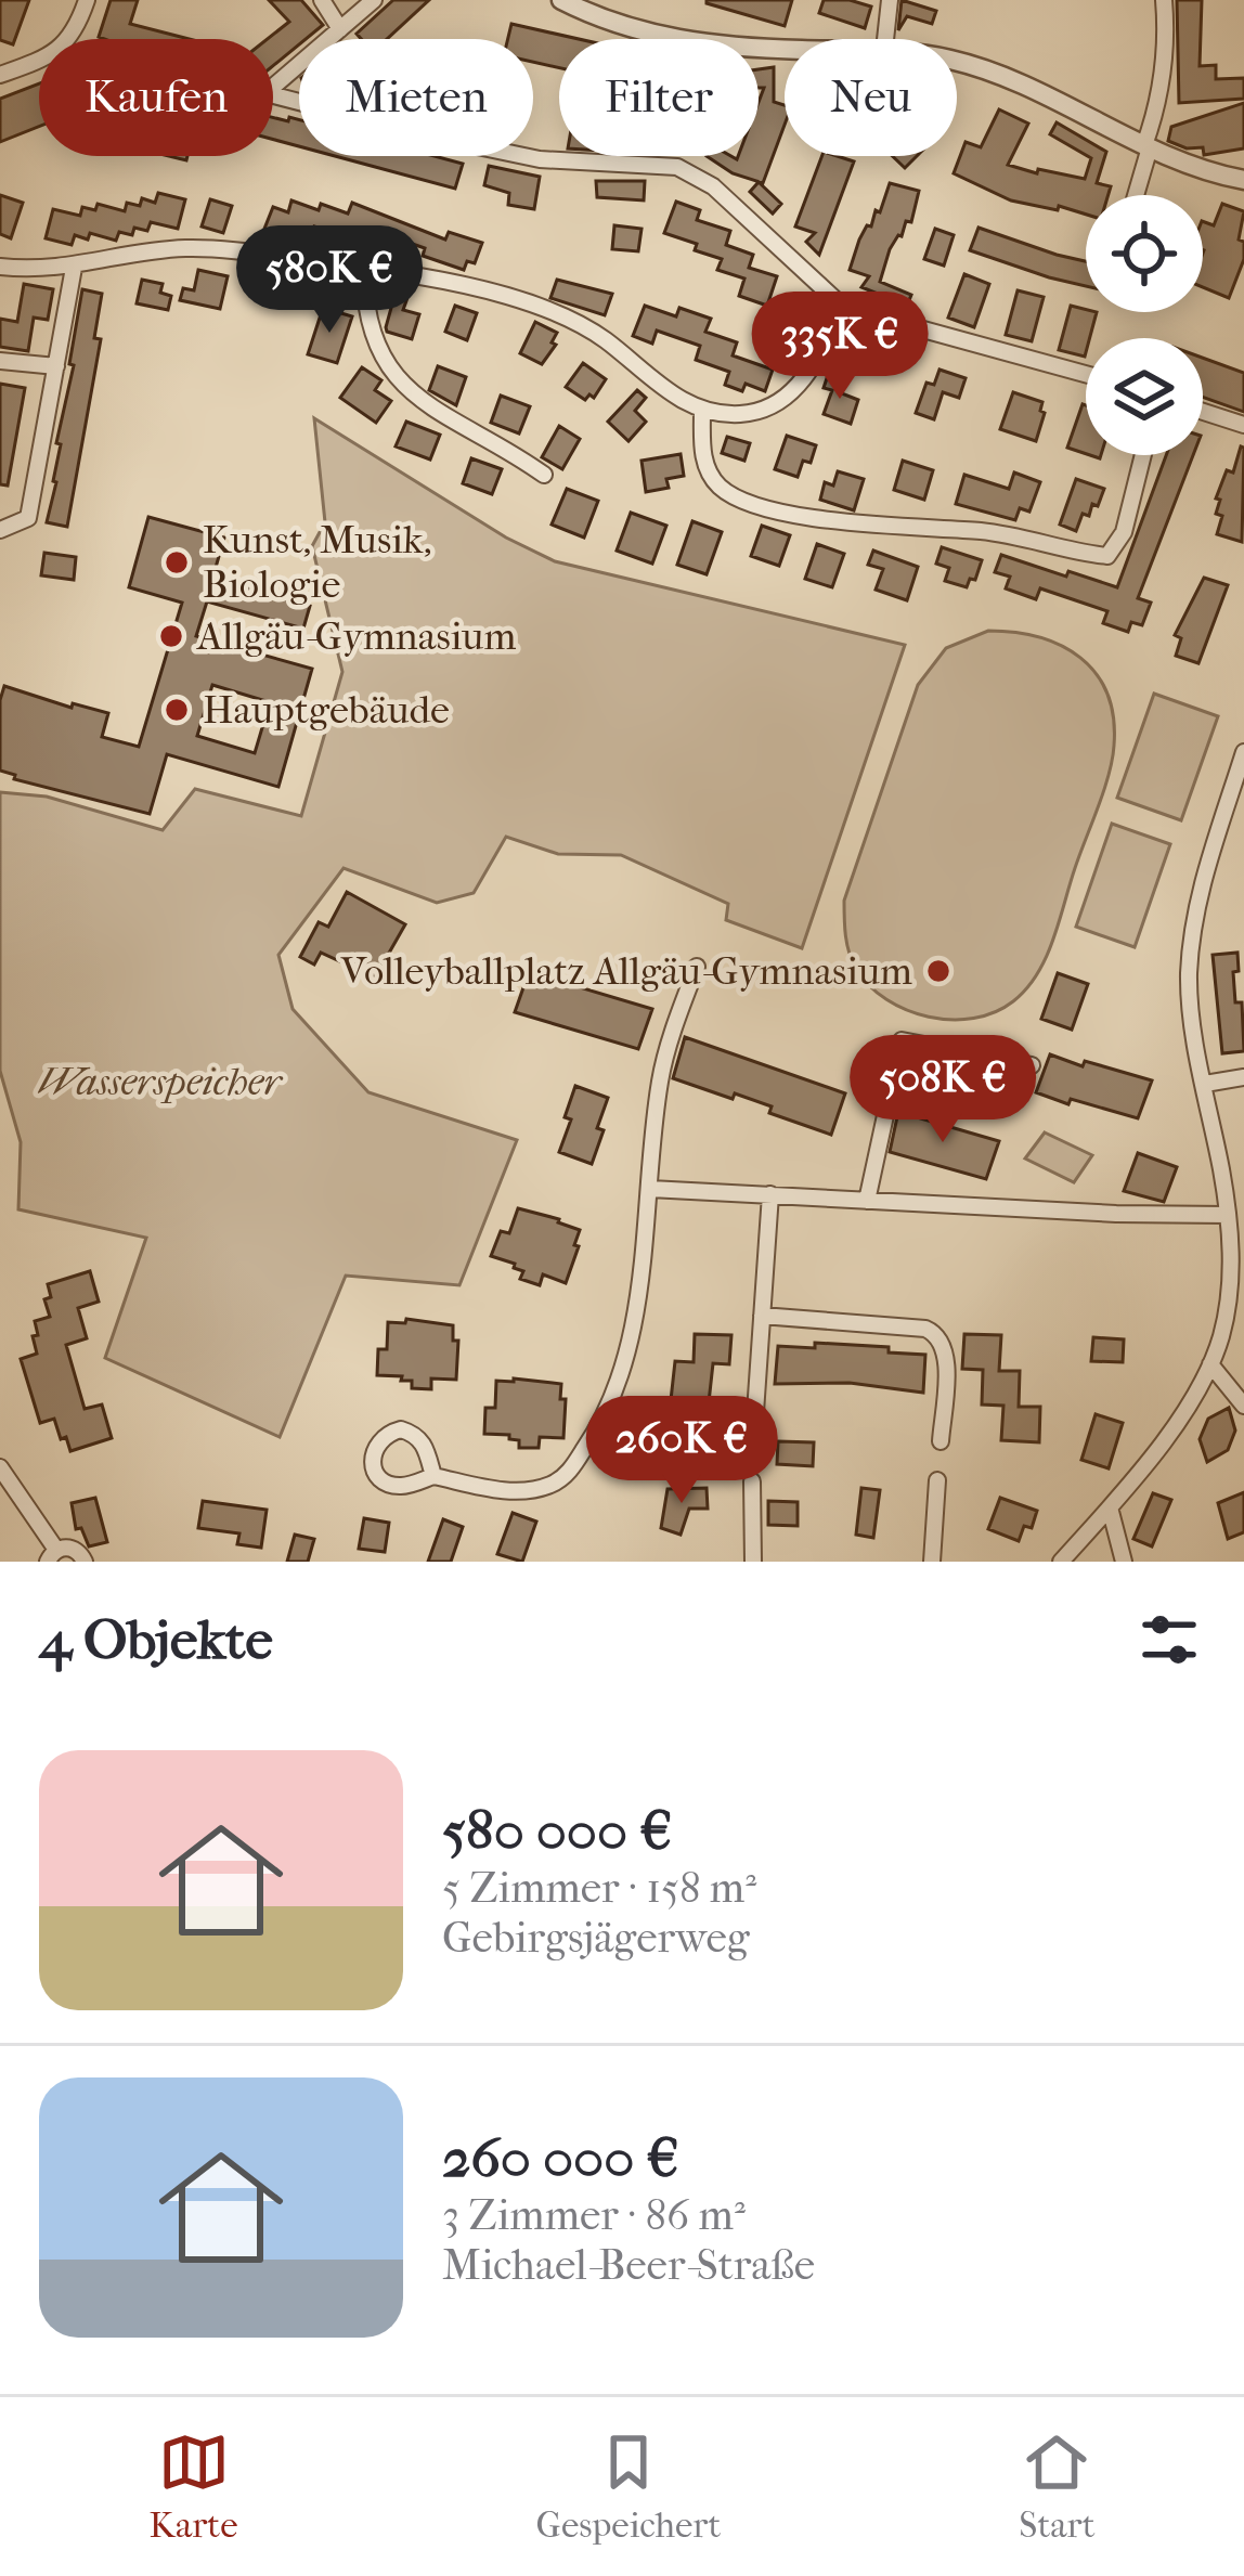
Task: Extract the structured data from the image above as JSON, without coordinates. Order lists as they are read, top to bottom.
{
  "parks": ["Wasserspeicher"],
  "places": [
    "Kunst, Musik, Biologie",
    "Allgäu-Gymnasium",
    "Hauptgebäude",
    "Volleyballplatz Allgäu-Gymnasium"
  ],
  "page": {
    "chip": [
      "Kaufen",
      "Mieten",
      "Filter",
      "Neu"
    ],
    "price": [
      "580K €",
      "335K €",
      "508K €",
      "260K €"
    ],
    "heading": "4 Objekte",
    "list": [
      {
        "name": "580 000 €",
        "note": "5 Zimmer · 158 m² · Gebirgsjägerweg"
      },
      {
        "name": "260 000 €",
        "note": "3 Zimmer · 86 m² · Michael-Beer-Straße"
      }
    ],
    "tabs": ["Karte", "Gespeichert", "Start"]
  }
}
